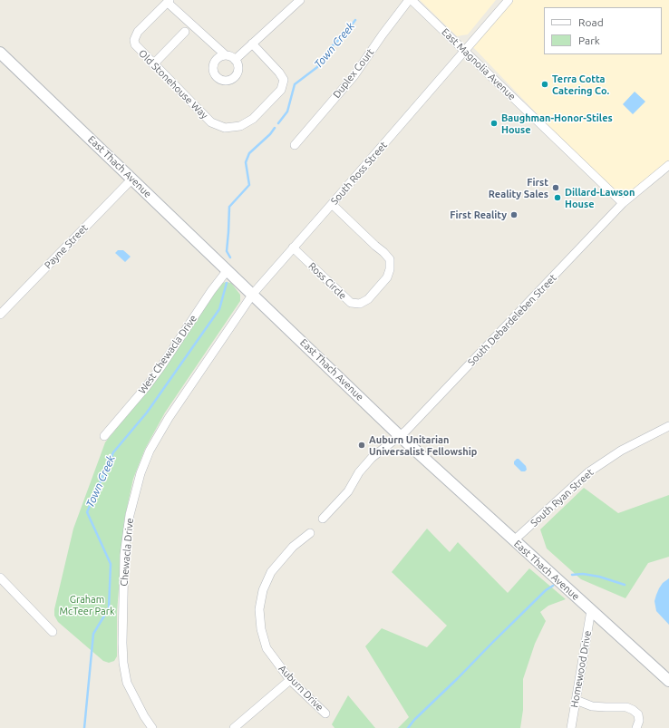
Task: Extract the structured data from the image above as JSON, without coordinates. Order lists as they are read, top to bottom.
{
  "streets": {
    "street": [
      "East Magnolia Avenue",
      "Duplex Court",
      "Old Stonehouse Way",
      "East Thach Avenue",
      "South Ross Street",
      "Payne Street",
      "Ross Circle",
      "South Debardeleben Street",
      "West Chewacla Drive",
      "South Ryan Street",
      "Chewacla Drive",
      "Homewood Drive",
      "Auburn Drive"
    ]
  },
  "crossings": [
    ["East Magnolia Avenue", "Duplex Court"],
    ["East Magnolia Avenue", "South Ross Street"],
    ["East Magnolia Avenue", "South Debardeleben Street"],
    ["East Thach Avenue", "South Ross Street"],
    ["East Thach Avenue", "Payne Street"],
    ["East Thach Avenue", "South Debardeleben Street"],
    ["East Thach Avenue", "West Chewacla Drive"],
    ["East Thach Avenue", "South Ryan Street"],
    ["East Thach Avenue", "Chewacla Drive"],
    ["East Thach Avenue", "Homewood Drive"],
    ["South Ross Street", "Ross Circle"],
    ["South Ross Street", "Chewacla Drive"]
  ],
  "water": ["Town Creek"],
  "parks": ["Graham McTeer Park"],
  "places": [
    "Terra Cotta Catering Co.",
    "Baughman-Honor-Stiles House",
    "First Reality Sales",
    "Dillard-Lawson House",
    "First Reality",
    "Auburn Unitarian Universalist Fellowship"
  ],
  "legend": ["Road", "Park"]
}
